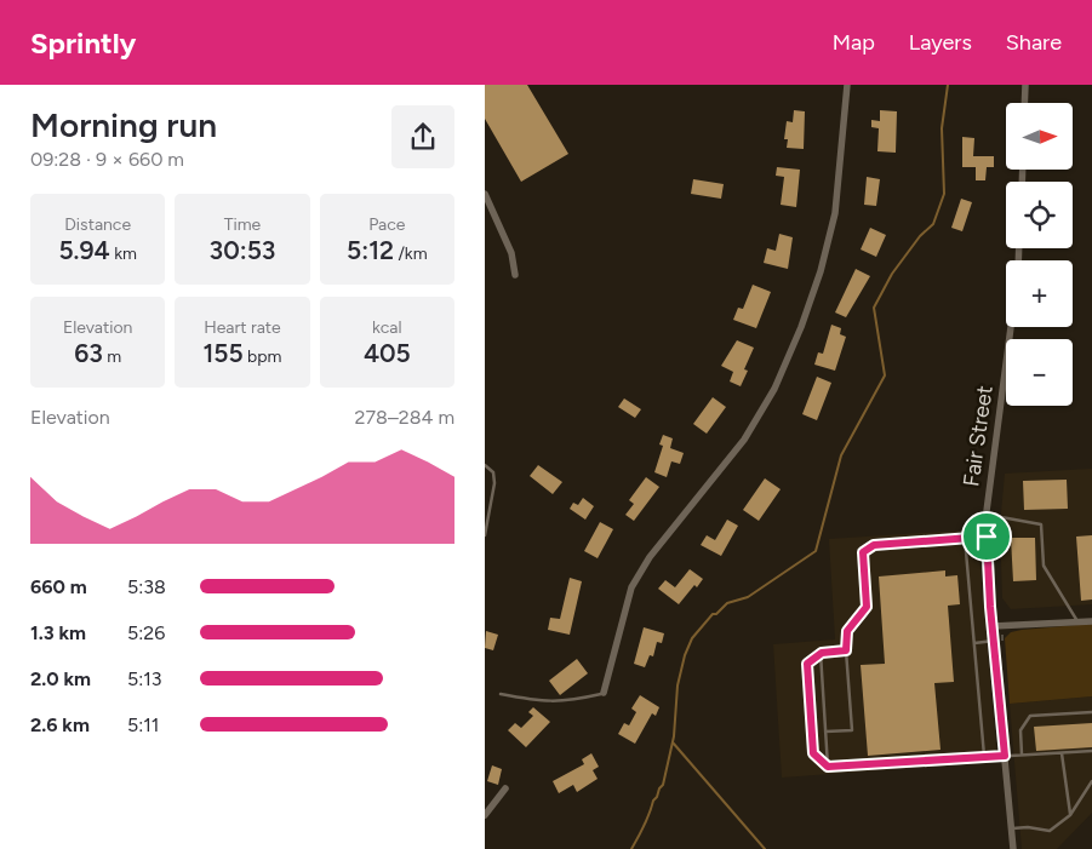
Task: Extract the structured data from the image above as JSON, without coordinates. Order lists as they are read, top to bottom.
{
  "streets": {
    "street": ["Fair Street"]
  },
  "north": "right",
  "page": {
    "header": "Sprintly",
    "nav": ["Map", "Layers", "Share"],
    "heading": ["Morning run", "09:28 · 9 × 660 m"],
    "map_buttons": ["+", "−"],
    "stats": [
      ["Distance", "5.94 km"],
      ["Time", "30:53"],
      ["Pace", "5:12 /km"],
      ["Elevation", "63 m"],
      ["Heart rate", "155 bpm"],
      ["kcal", "405"]
    ],
    "chart": ["Elevation", "278–284 m"],
    "list": [
      {
        "name": "660 m",
        "note": "5:38"
      },
      {
        "name": "1.3 km",
        "note": "5:26"
      },
      {
        "name": "2.0 km",
        "note": "5:13"
      },
      {
        "name": "2.6 km",
        "note": "5:11"
      }
    ]
  }
}
